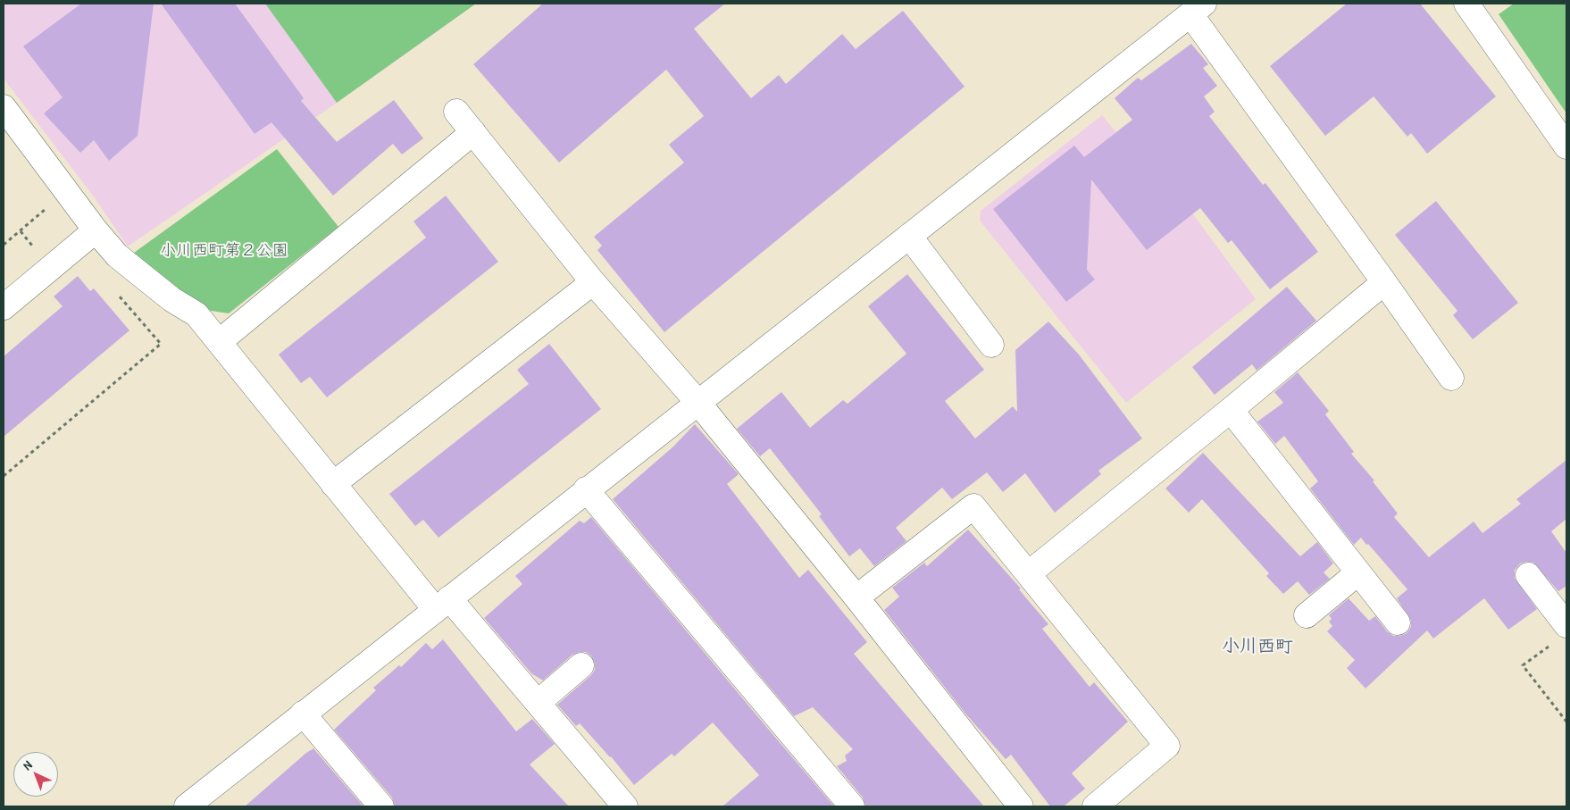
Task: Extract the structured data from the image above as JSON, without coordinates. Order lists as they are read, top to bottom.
{
  "districts": ["小川西町"],
  "parks": ["小川西町第２公園"],
  "north": "top left"
}
